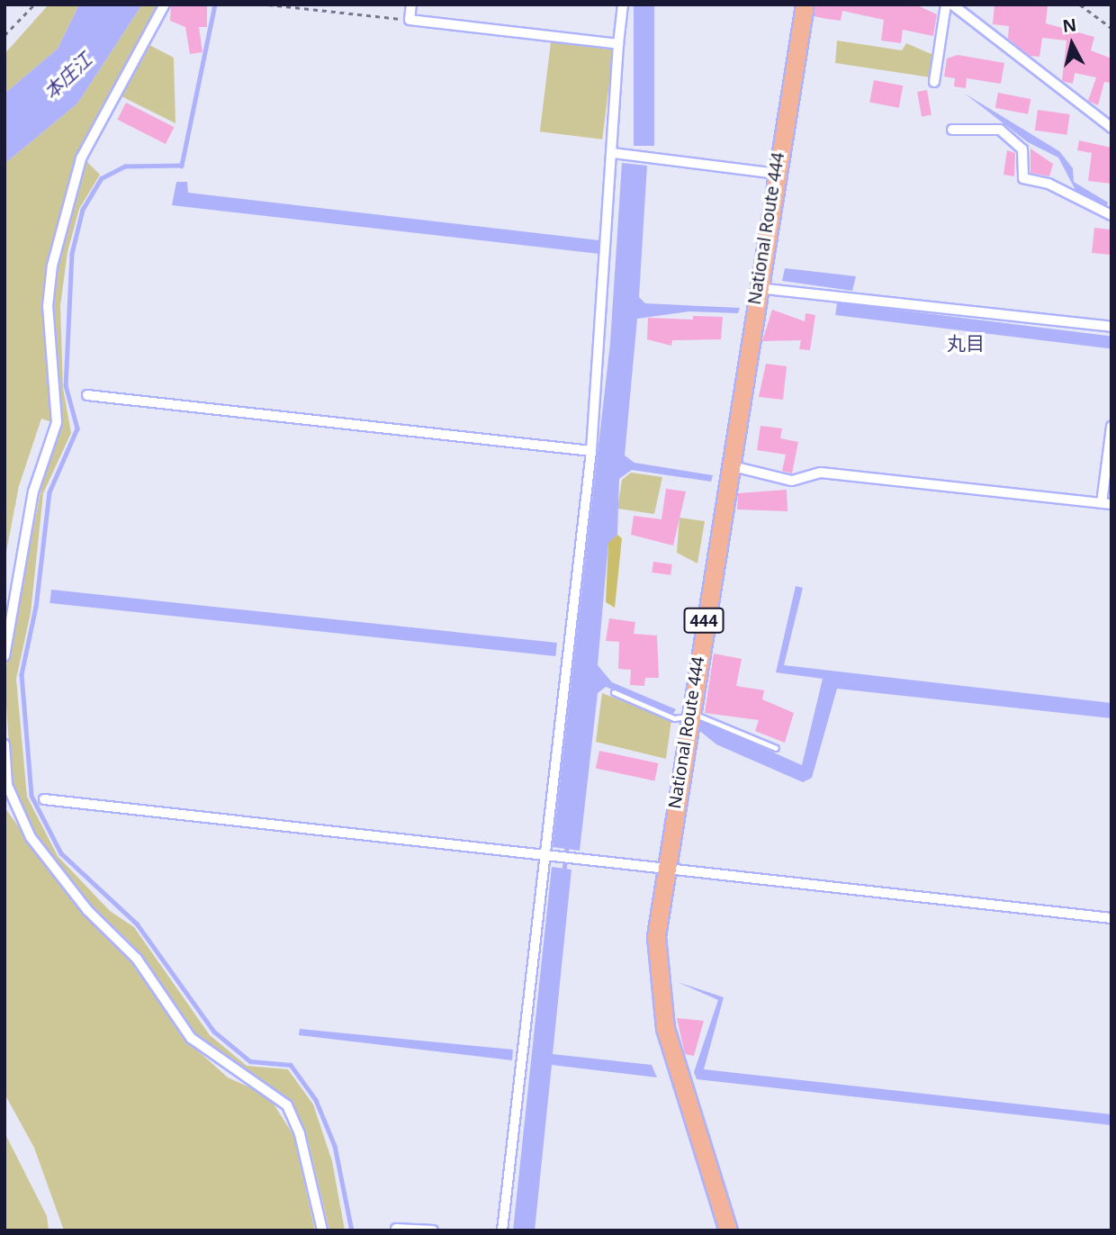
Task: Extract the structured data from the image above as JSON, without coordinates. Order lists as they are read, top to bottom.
{
  "streets": {
    "highway": ["National Route 444", "444"]
  },
  "districts": ["丸目"],
  "water": ["本庄江"],
  "north": "top"
}
